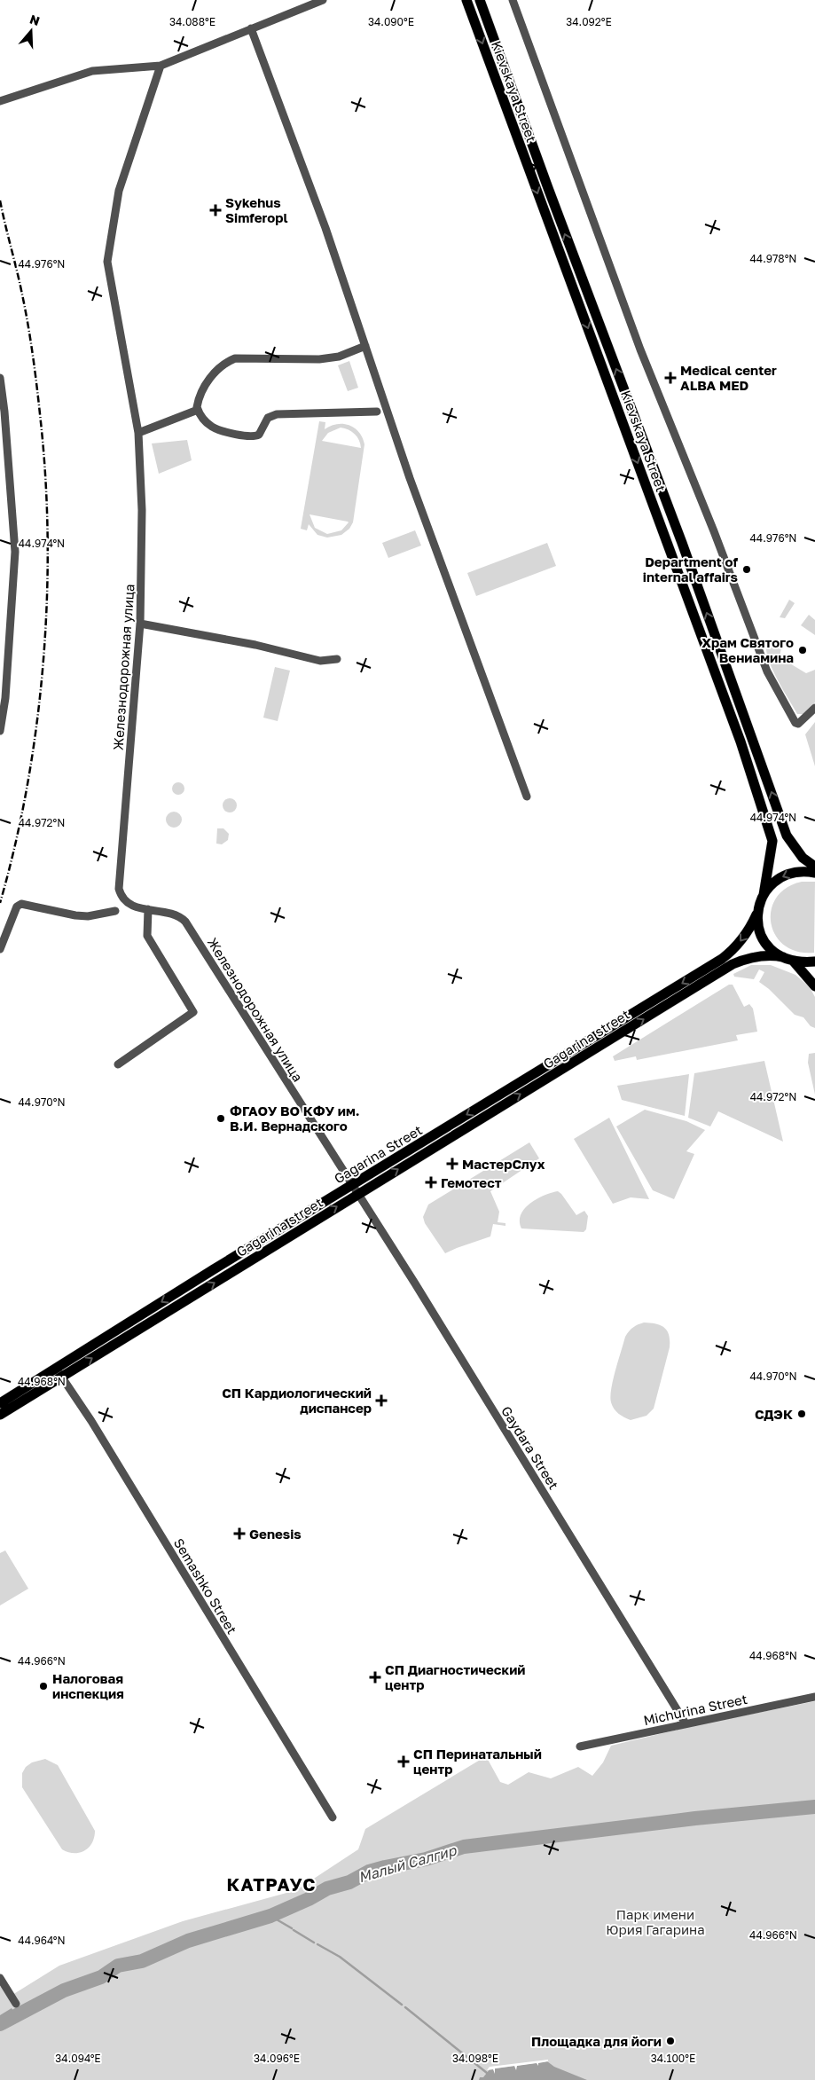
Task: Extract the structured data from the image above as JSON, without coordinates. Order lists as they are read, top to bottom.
{
  "streets": {
    "main road": ["Kievskaya Street", "Gagarina Street"],
    "street": [
      "Железнодорожная улица",
      "Gaydara Street",
      "Semashko Street",
      "Michurina Street"
    ]
  },
  "crossings": [
    ["Kievskaya Street", "Gagarina Street"],
    ["Железнодорожная улица", "Gagarina Street"],
    ["Железнодорожная улица", "Gaydara Street"],
    ["Gagarina Street", "Gaydara Street"],
    ["Gagarina Street", "Semashko Street"],
    ["Gaydara Street", "Michurina Street"]
  ],
  "districts": ["КАТРАУС"],
  "water": ["Малый Салгир"],
  "parks": ["Парк имени Юрия Гагарина"],
  "places": {
    "health": [
      "Sykehus Simferopl",
      "Medical center ALBA MED",
      "МастерСлух",
      "Гемотест",
      "СП Кардиологический диспансер",
      "Genesis",
      "СП Диагностический центр",
      "СП Перинатальный центр"
    ],
    "other": [
      "Department of internal affairs",
      "Храм Святого Вениамина",
      "ФГАОУ ВО КФУ им. В.И. Вернадского",
      "СДЭК",
      "Налоговая инспекция",
      "Площадка для йоги"
    ]
  },
  "north": "top",
  "coordinates": [
    "34.092°E",
    "34.088°E",
    "34.090°E",
    "44.978°N",
    "44.976°N",
    "44.974°N",
    "44.972°N",
    "44.970°N",
    "44.968°N",
    "44.966°N",
    "44.964°N",
    "34.094°E",
    "34.096°E",
    "34.098°E",
    "34.100°E"
  ]
}
